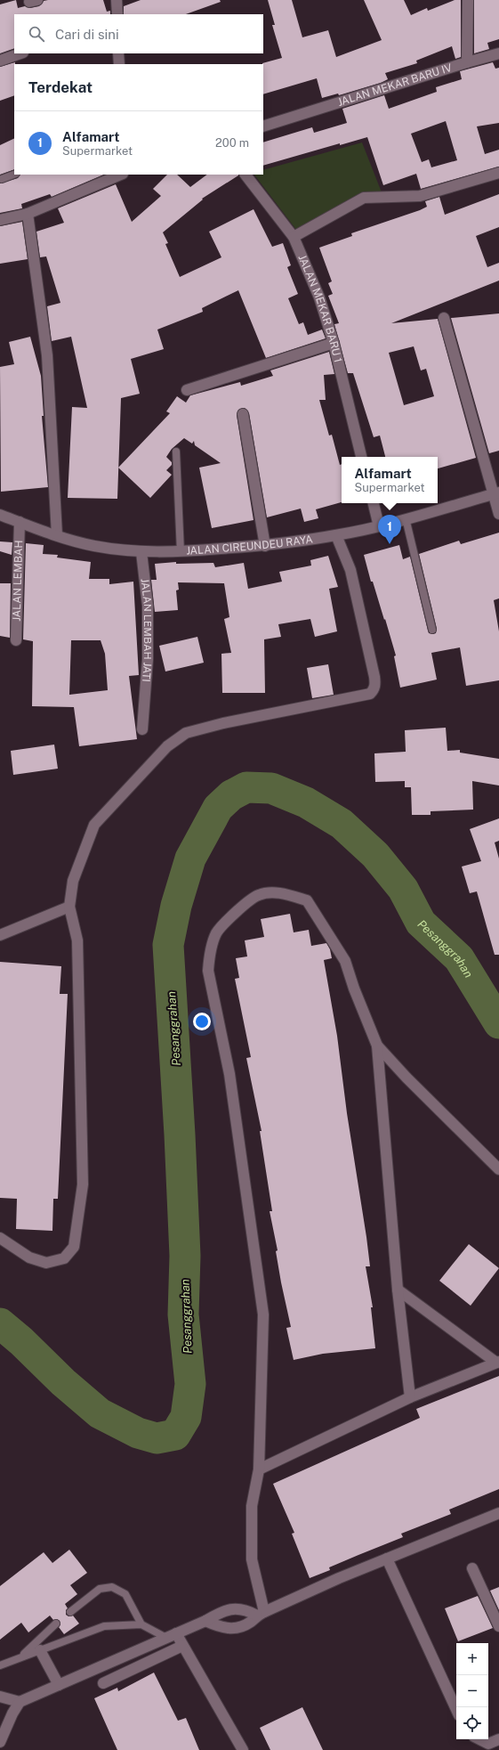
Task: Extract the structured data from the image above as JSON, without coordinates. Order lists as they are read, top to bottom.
{
  "streets": {
    "street": [
      "JALAN MEKAR BARU IV",
      "JALAN MEKAR BARU 1",
      "JALAN CIREUNDEU RAYA",
      "JALAN LEMBAH",
      "JALAN LEMBAH JATI"
    ]
  },
  "crossings": [
    ["JALAN CIREUNDEU RAYA", "JALAN LEMBAH"],
    ["JALAN CIREUNDEU RAYA", "JALAN LEMBAH JATI"]
  ],
  "water": ["Pesanggrahan"],
  "page": {
    "search": "Cari di sini",
    "heading": "Terdekat",
    "list": [
      {
        "mark": "1",
        "name": "Alfamart",
        "note": "Supermarket",
        "value": "200 m"
      }
    ],
    "popup": ["Alfamart", "Supermarket"],
    "pins": "1",
    "map_buttons": ["+", "−"]
  }
}
